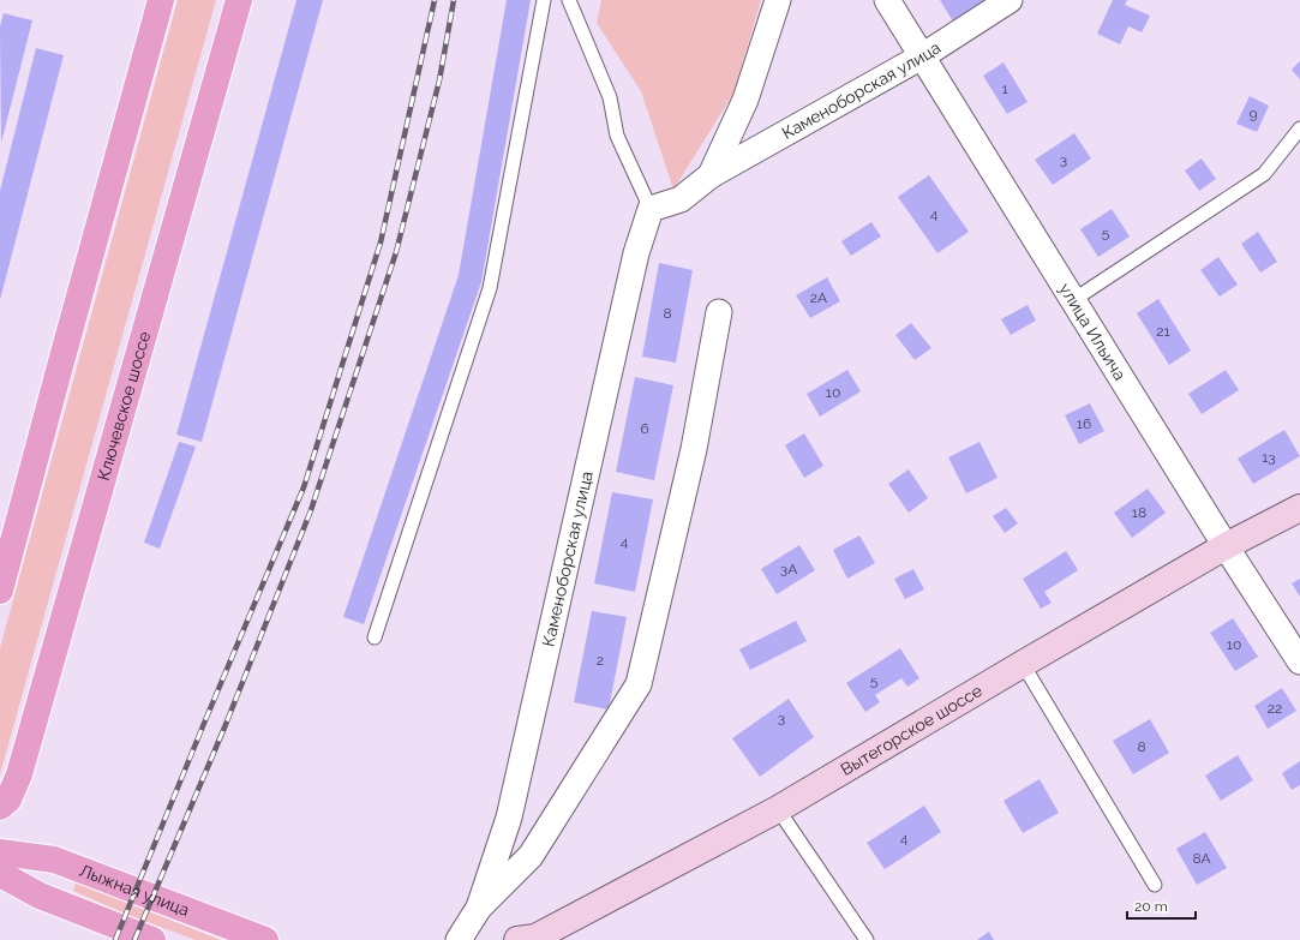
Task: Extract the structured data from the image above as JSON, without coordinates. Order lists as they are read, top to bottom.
{
  "streets": {
    "main road": ["Ключевское шоссе", "Вытегорское шоссе", "Лыжная улица"],
    "street": ["Каменоборская улица", "улица Ильича"]
  },
  "crossings": [
    ["Каменоборская улица", "улица Ильича"],
    ["улица Ильича", "Вытегорское шоссе"]
  ],
  "house_numbers": [
    "1",
    "9",
    "3",
    "4",
    "5",
    "2А",
    "8",
    "21",
    "10",
    "16",
    "6",
    "13",
    "18",
    "4",
    "3А",
    "10",
    "2",
    "5",
    "22",
    "3",
    "8",
    "4",
    "8А"
  ],
  "scale_bar": "20 m"
}
